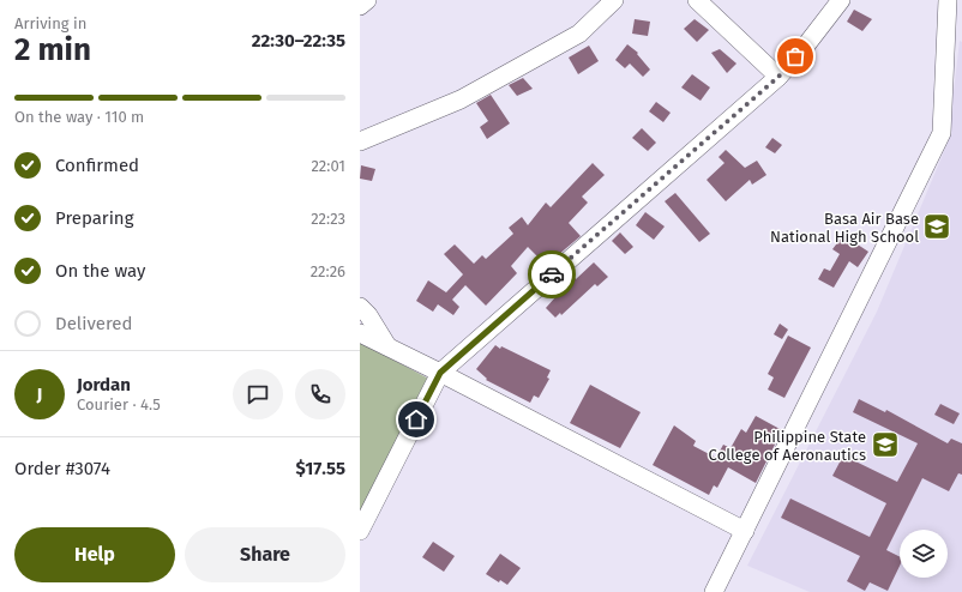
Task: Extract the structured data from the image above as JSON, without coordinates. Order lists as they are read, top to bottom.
{
  "places": {
    "school or university": ["Basa Air Base National High School", "Philippine State College of Aeronautics"]
  },
  "page": {
    "heading": ["2 min", "Arriving in", "22:30–22:35"],
    "panel": [
      "Jordan",
      "Courier · 4.5",
      "Order #3074",
      "$17.55"
    ],
    "bar": "On the way · 110 m",
    "list": [
      ["Confirmed", "22:01"],
      ["Preparing", "22:23"],
      ["On the way", "22:26"],
      "Delivered"
    ],
    "round": "J",
    "buttons": ["Help", "Share"]
  }
}
